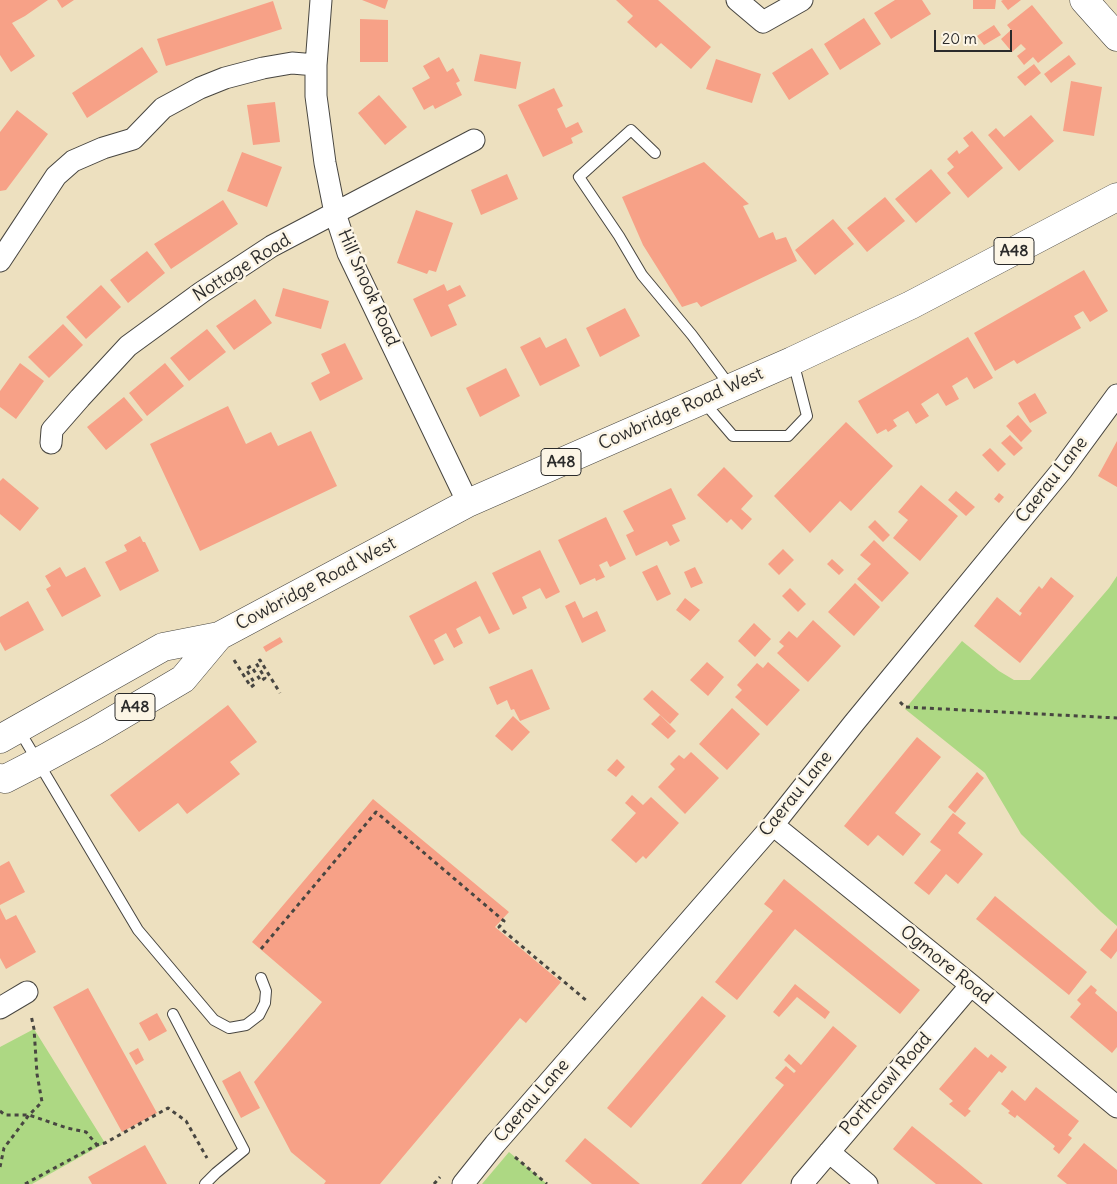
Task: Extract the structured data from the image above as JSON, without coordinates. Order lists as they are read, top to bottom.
{
  "streets": {
    "main road": ["A48", "Cowbridge Road West"],
    "street": [
      "Nottage Road",
      "Hill Snook Road",
      "Caerau Lane",
      "Ogmore Road",
      "Porthcawl Road"
    ]
  },
  "crossings": [
    ["Nottage Road", "Hill Snook Road"],
    ["Hill Snook Road", "Cowbridge Road West"],
    ["Caerau Lane", "Ogmore Road"],
    ["Ogmore Road", "Porthcawl Road"]
  ],
  "scale_bar": "20 m"
}
